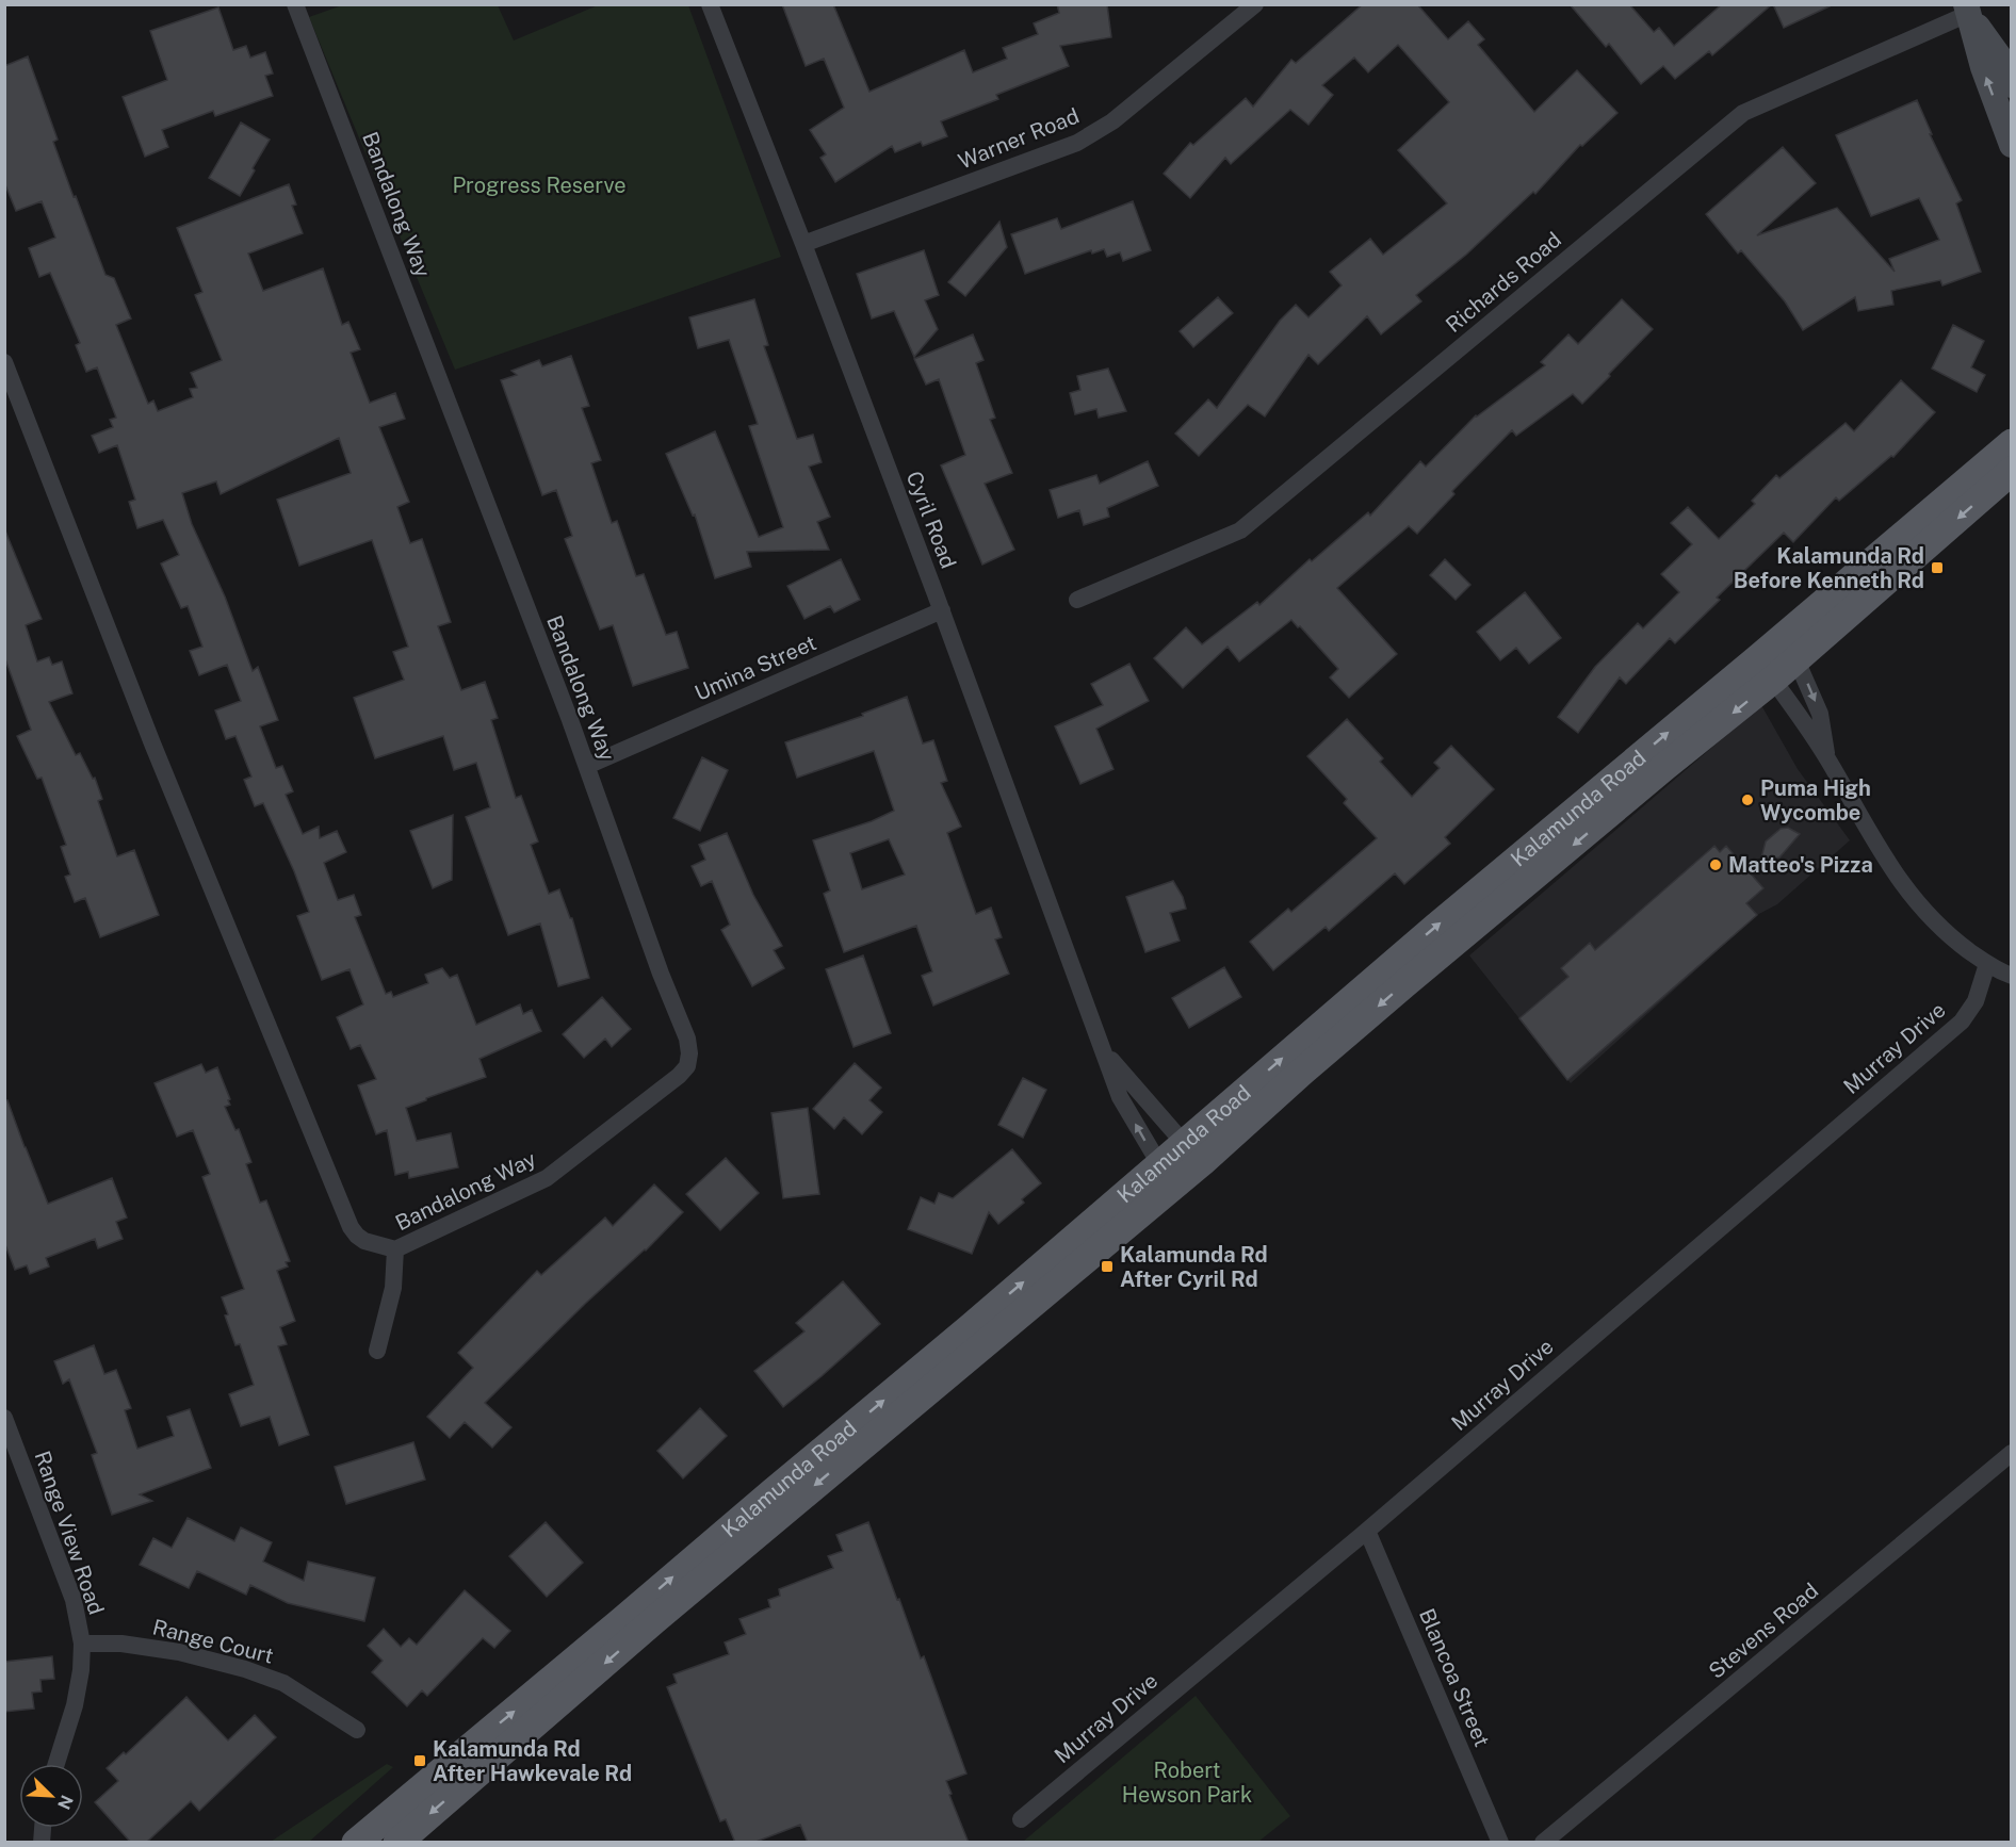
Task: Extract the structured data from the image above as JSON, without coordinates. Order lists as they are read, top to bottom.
{
  "streets": {
    "main road": ["Kalamunda Road"],
    "street": [
      "Warner Road",
      "Bandalong Way",
      "Richards Road",
      "Cyril Road",
      "Umina Street",
      "Murray Drive",
      "Range View Road",
      "Stevens Road",
      "Range Court",
      "Blancoa Street"
    ]
  },
  "crossings": [
    ["Warner Road", "Cyril Road"],
    ["Bandalong Way", "Umina Street"],
    ["Cyril Road", "Umina Street"],
    ["Cyril Road", "Kalamunda Road"],
    ["Murray Drive", "Blancoa Street"],
    ["Range View Road", "Range Court"]
  ],
  "parks": ["Progress Reserve", "Robert Hewson Park"],
  "places": {
    "transit": ["Kalamunda Rd Before Kenneth Rd", "Kalamunda Rd After Cyril Rd", "Kalamunda Rd After Hawkevale Rd"],
    "other": ["Puma High Wycombe", "Matteo's Pizza"]
  },
  "north": "bottom right"
}
